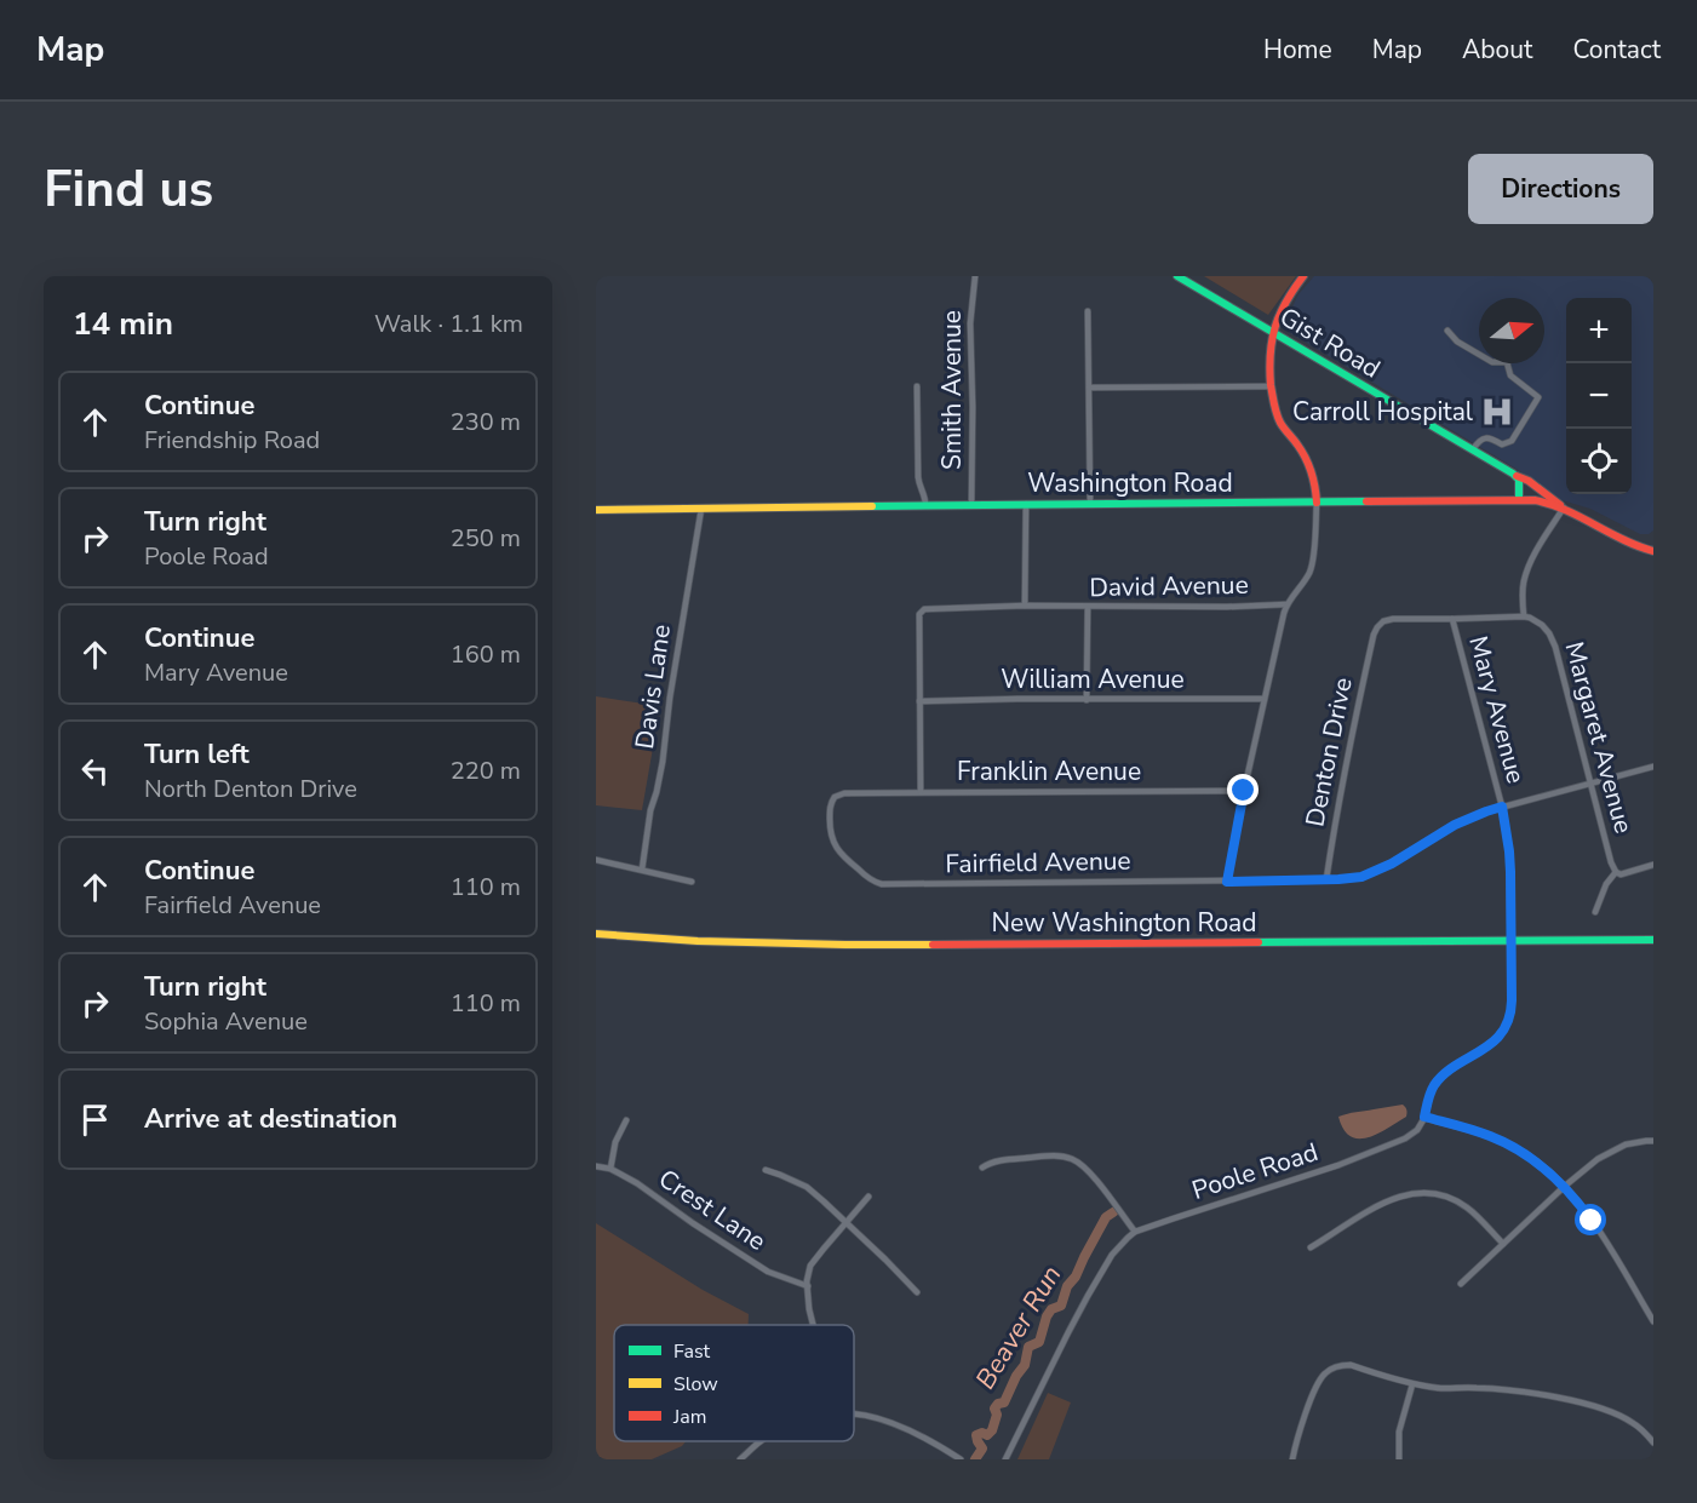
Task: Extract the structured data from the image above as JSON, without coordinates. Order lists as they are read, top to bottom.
{
  "streets": {
    "main road": ["Gist Road", "Washington Road", "New Washington Road"],
    "street": [
      "Smith Avenue",
      "David Avenue",
      "William Avenue",
      "Davis Lane",
      "Mary Avenue",
      "Margaret Avenue",
      "Denton Drive",
      "Franklin Avenue",
      "Fairfield Avenue",
      "Poole Road",
      "Crest Lane"
    ]
  },
  "crossings": [
    ["Gist Road", "Washington Road"],
    ["Smith Avenue", "Washington Road"],
    ["Washington Road", "Davis Lane"],
    ["David Avenue", "William Avenue"],
    ["Mary Avenue", "Denton Drive"],
    ["Mary Avenue", "Fairfield Avenue"],
    ["Mary Avenue", "New Washington Road"],
    ["Mary Avenue", "Poole Road"],
    ["Margaret Avenue", "Fairfield Avenue"],
    ["Denton Drive", "Fairfield Avenue"],
    ["Franklin Avenue", "Fairfield Avenue"],
    ["New Washington Road", "Poole Road"]
  ],
  "water": ["Beaver Run"],
  "places": {
    "hospital": ["Carroll Hospital"]
  },
  "legend": ["Fast", "Slow", "Jam"],
  "north": "right",
  "page": {
    "header": "Map",
    "nav": [
      "Home",
      "Map",
      "About",
      "Contact"
    ],
    "buttons": "Directions",
    "title": "Find us",
    "heading": ["14 min", "Walk · 1.1 km"],
    "map_buttons": ["+", "−"],
    "list": [
      ["Continue", "Friendship Road", "230 m"],
      ["Turn right", "Poole Road", "250 m"],
      ["Continue", "Mary Avenue", "160 m"],
      ["Turn left", "North Denton Drive", "220 m"],
      ["Continue", "Fairfield Avenue", "110 m"],
      ["Turn right", "Sophia Avenue", "110 m"],
      "Arrive at destination"
    ]
  }
}
